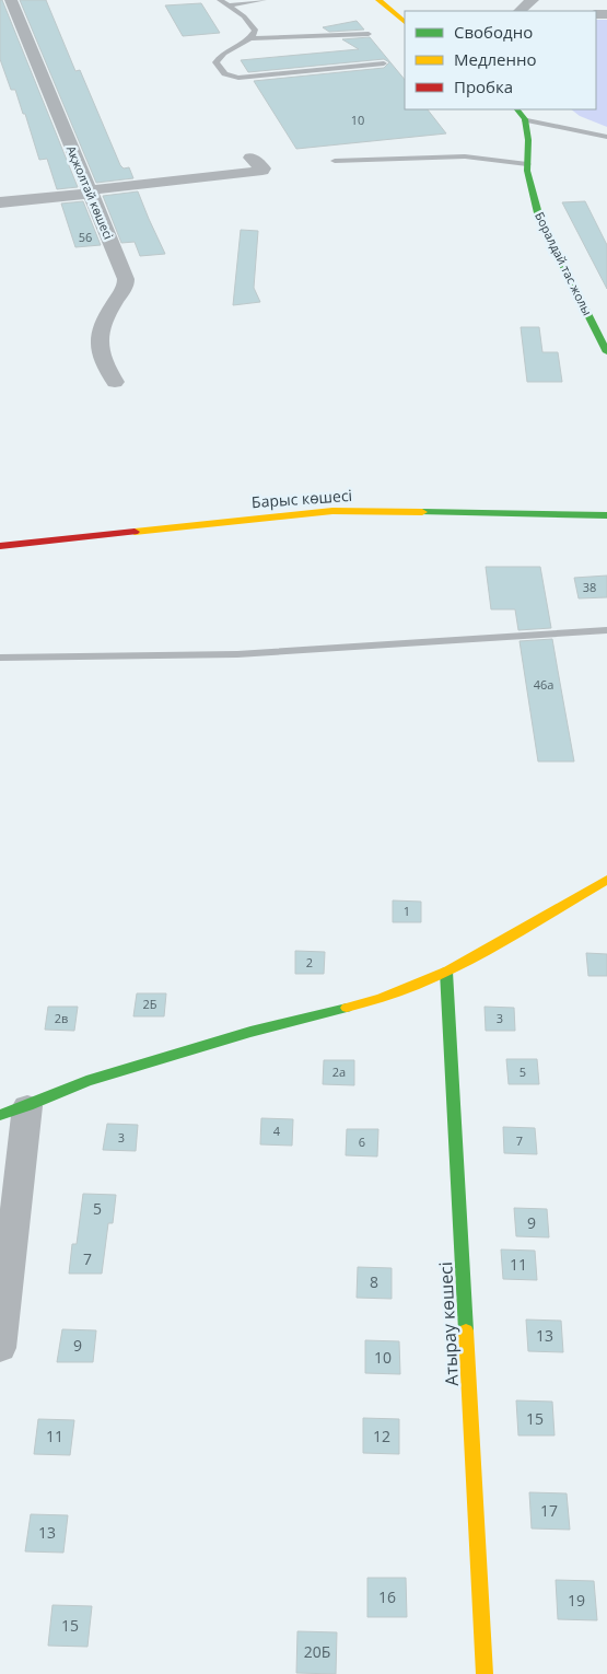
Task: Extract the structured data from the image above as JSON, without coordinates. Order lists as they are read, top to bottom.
{
  "streets": {
    "street": [
      "Ақжолтай көшесі",
      "Боралдай тас жолы",
      "Барыс көшесі",
      "Атырау көшесі"
    ]
  },
  "house_numbers": [
    "10",
    "56",
    "38",
    "46а",
    "1",
    "2",
    "2Б",
    "2в",
    "3",
    "2а",
    "5",
    "4",
    "3",
    "7",
    "6",
    "5",
    "9",
    "7",
    "11",
    "8",
    "13",
    "9",
    "10",
    "15",
    "11",
    "12",
    "17",
    "13",
    "16",
    "19",
    "15",
    "20Б"
  ],
  "legend": ["Свободно", "Медленно", "Пробка"]
}
